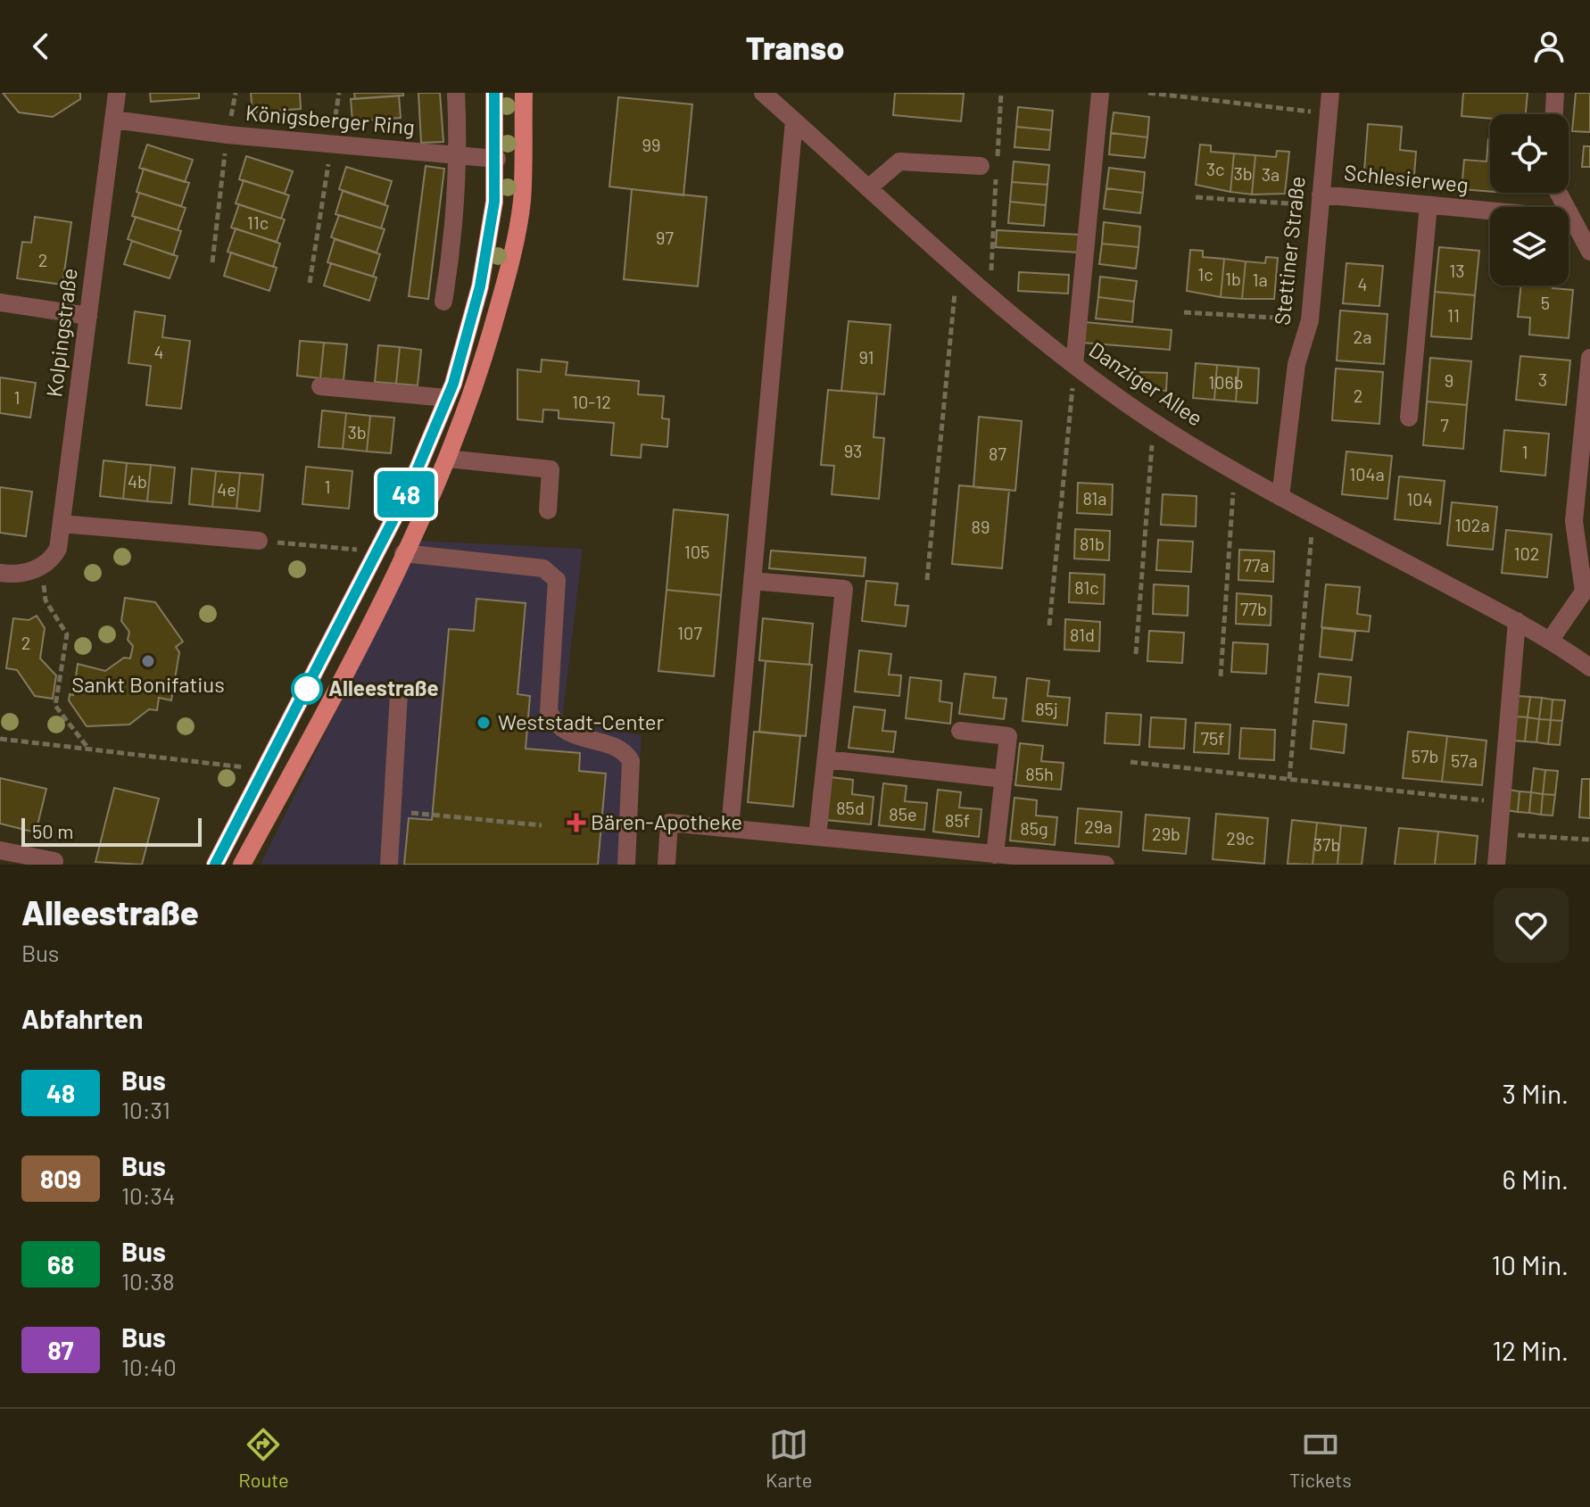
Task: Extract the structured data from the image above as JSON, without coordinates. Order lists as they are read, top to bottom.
{
  "streets": {
    "street": [
      "Königsberger Ring",
      "Schlesierweg",
      "Stettiner Straße",
      "Kolpingstraße",
      "Danziger Allee"
    ]
  },
  "crossings": [
    ["Königsberger Ring", "Kolpingstraße"],
    ["Schlesierweg", "Stettiner Straße"],
    ["Stettiner Straße", "Danziger Allee"]
  ],
  "places": {
    "other": ["Sankt Bonifatius", "Alleestraße", "Weststadt-Center"],
    "health": ["Bären-Apotheke"]
  },
  "lines": ["bus line 48"],
  "house_numbers": [
    "99",
    "3c",
    "3b",
    "3a",
    "11c",
    "97",
    "2",
    "13",
    "1c",
    "1b",
    "1a",
    "4",
    "5",
    "11",
    "2a",
    "4",
    "91",
    "3",
    "9",
    "106b",
    "2",
    "1",
    "10-12",
    "7",
    "3b",
    "93",
    "1",
    "87",
    "104a",
    "4b",
    "1",
    "4e",
    "81a",
    "104",
    "102a",
    "89",
    "81b",
    "105",
    "102",
    "77a",
    "81c",
    "77b",
    "107",
    "81d",
    "2",
    "85j",
    "75f",
    "57b",
    "57a",
    "85h",
    "85d",
    "85e",
    "85f",
    "29a",
    "85g",
    "29b",
    "29c",
    "37b"
  ],
  "scale_bar": "50 m",
  "page": {
    "header": "Transo",
    "on_map": "48",
    "scale": "50 m",
    "heading": [
      ["Alleestraße", "Bus"],
      "Abfahrten"
    ],
    "list": [
      {
        "mark": "48",
        "name": "Bus",
        "note": "10:31",
        "value": "3 Min."
      },
      {
        "mark": "809",
        "name": "Bus",
        "note": "10:34",
        "value": "6 Min."
      },
      {
        "mark": "68",
        "name": "Bus",
        "note": "10:38",
        "value": "10 Min."
      },
      {
        "mark": "87",
        "name": "Bus",
        "note": "10:40",
        "value": "12 Min."
      }
    ],
    "tabs": ["Route", "Karte", "Tickets"]
  }
}
